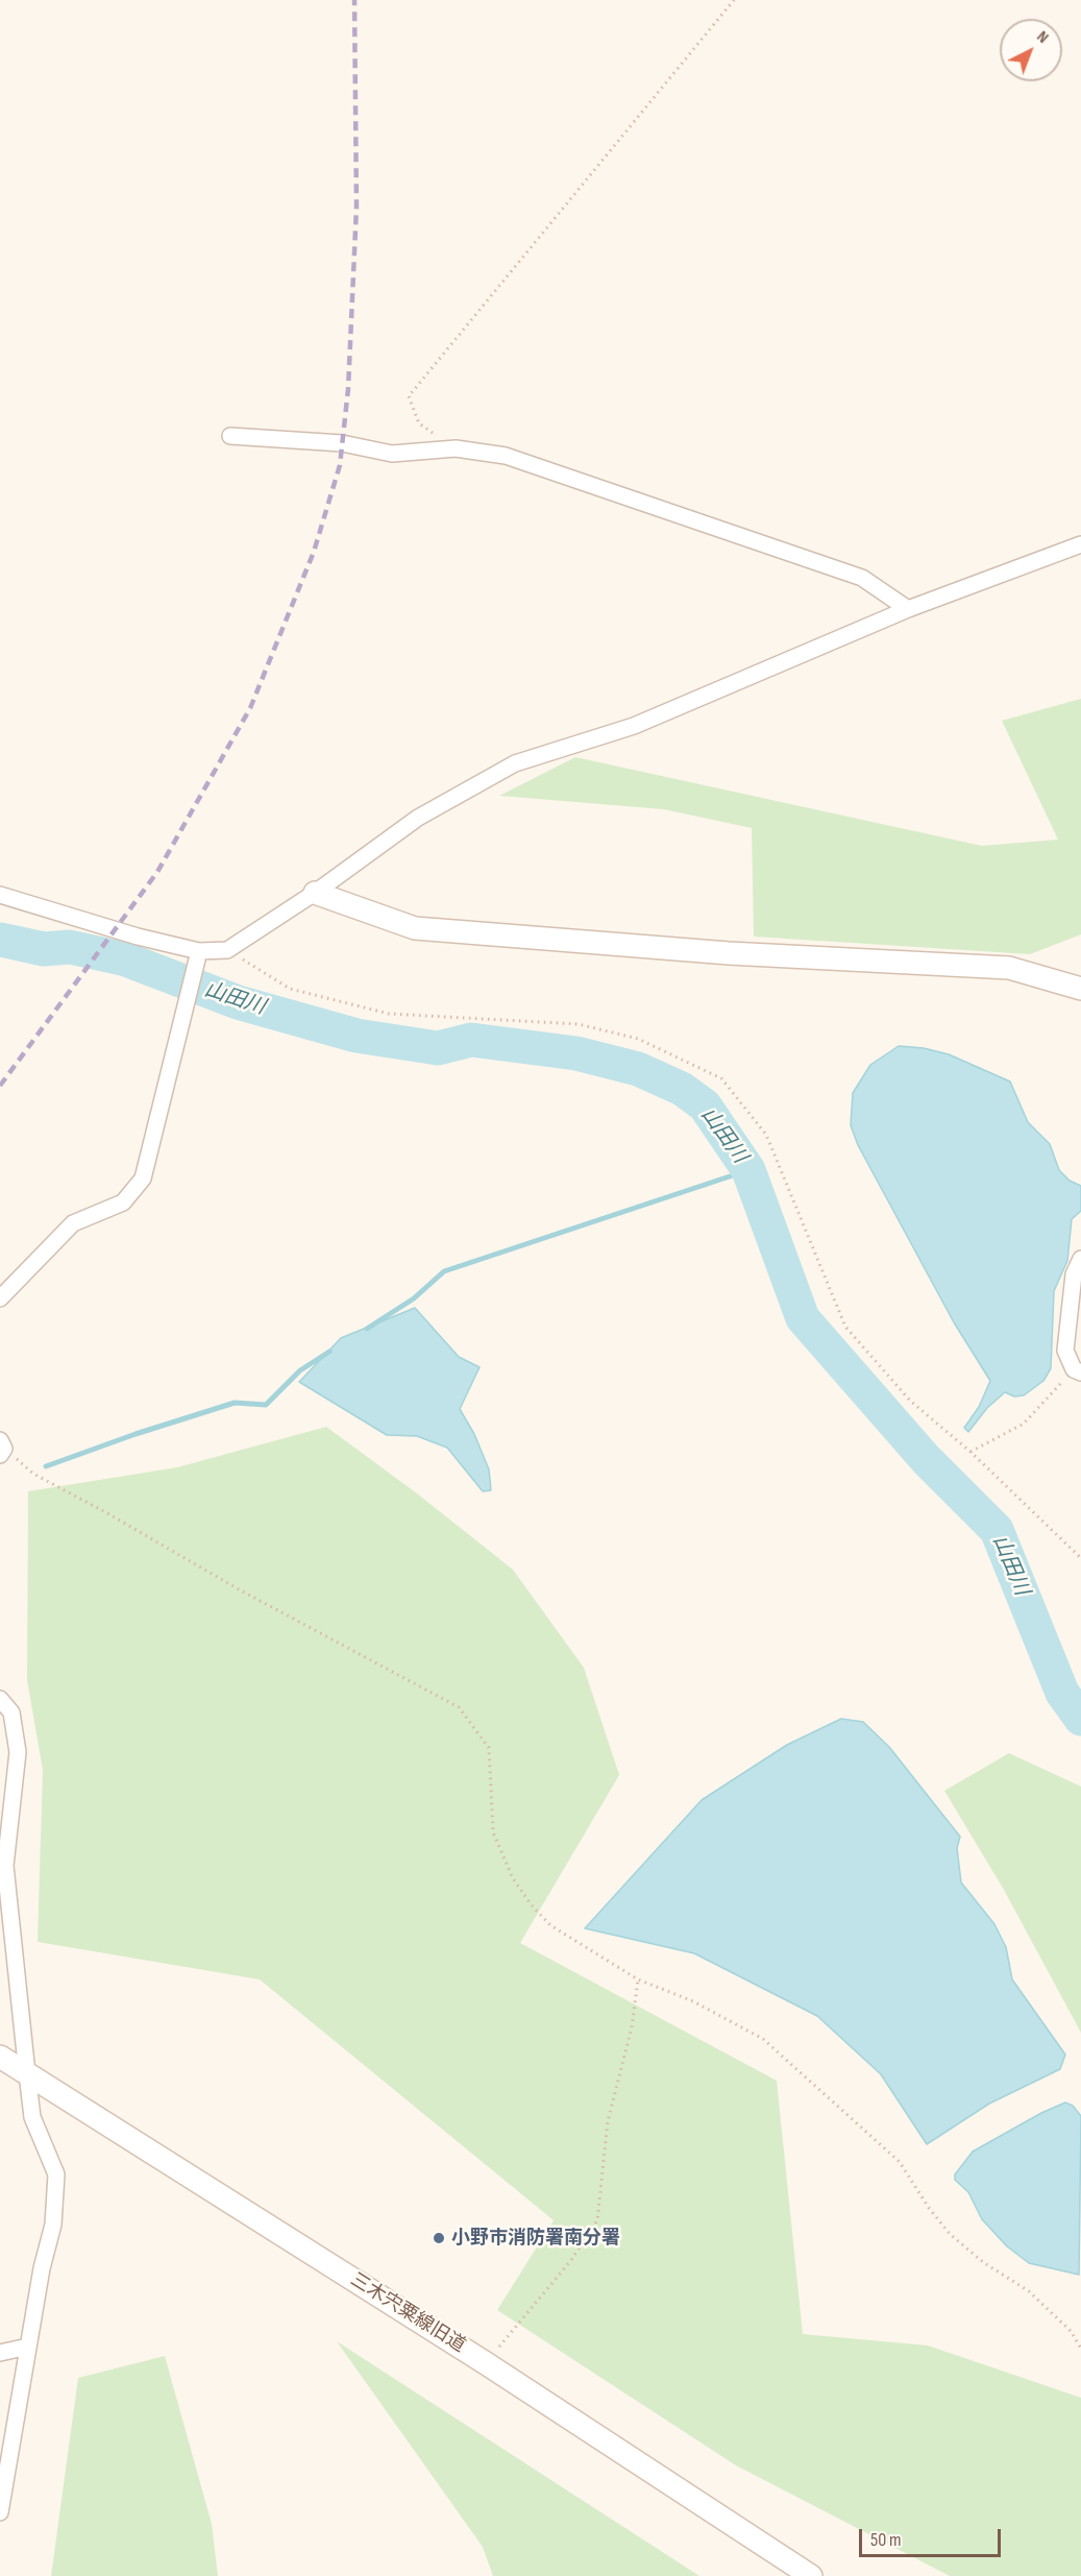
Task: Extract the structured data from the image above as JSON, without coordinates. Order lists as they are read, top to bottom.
{
  "streets": {
    "street": ["三木宍粟線旧道"]
  },
  "water": ["山田川"],
  "places": ["小野市消防署南分署"],
  "scale_bar": "50 m",
  "north": "top right"
}
